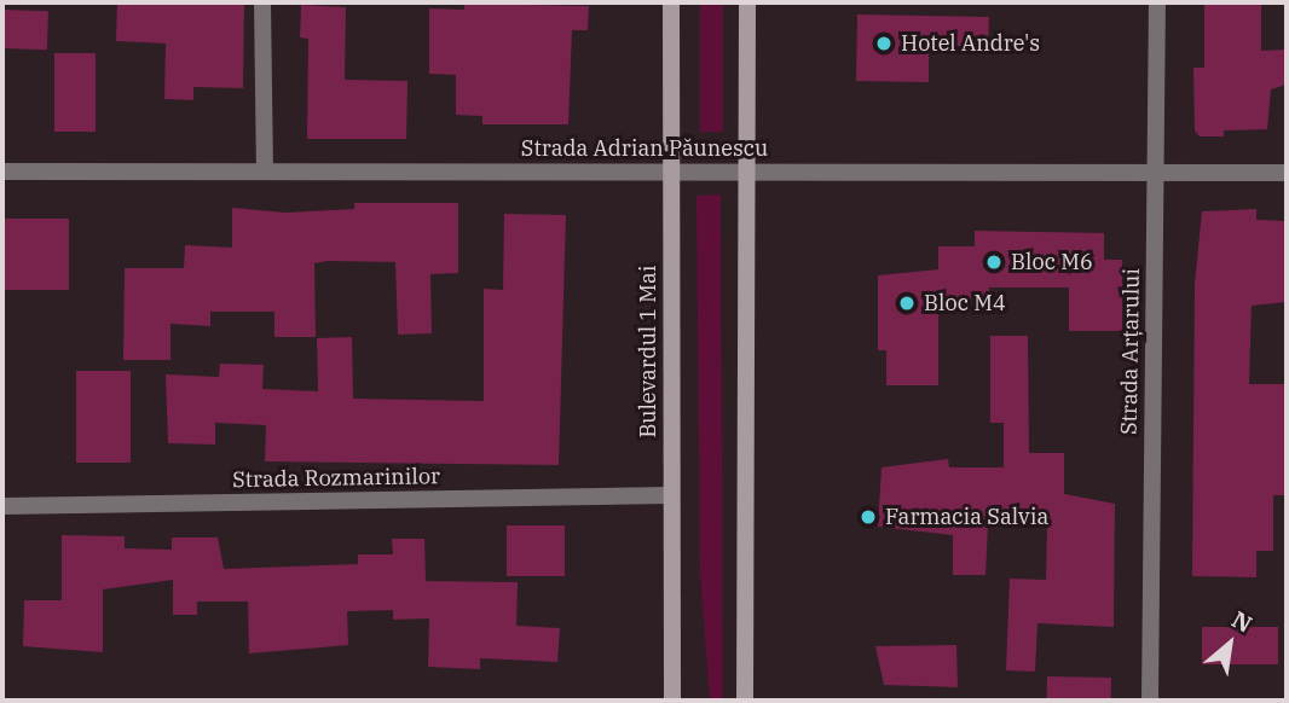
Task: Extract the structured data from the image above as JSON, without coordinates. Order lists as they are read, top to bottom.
{
  "streets": {
    "main road": ["Bulevardul 1 Mai"],
    "street": ["Strada Adrian Păunescu", "Strada Arțarului", "Strada Rozmarinilor"]
  },
  "crossings": [
    ["Strada Adrian Păunescu", "Bulevardul 1 Mai"],
    ["Strada Adrian Păunescu", "Strada Arțarului"],
    ["Bulevardul 1 Mai", "Strada Rozmarinilor"]
  ],
  "places": [
    "Hotel Andre's",
    "Bloc M6",
    "Bloc M4",
    "Farmacia Salvia"
  ],
  "north": "top right"
}
